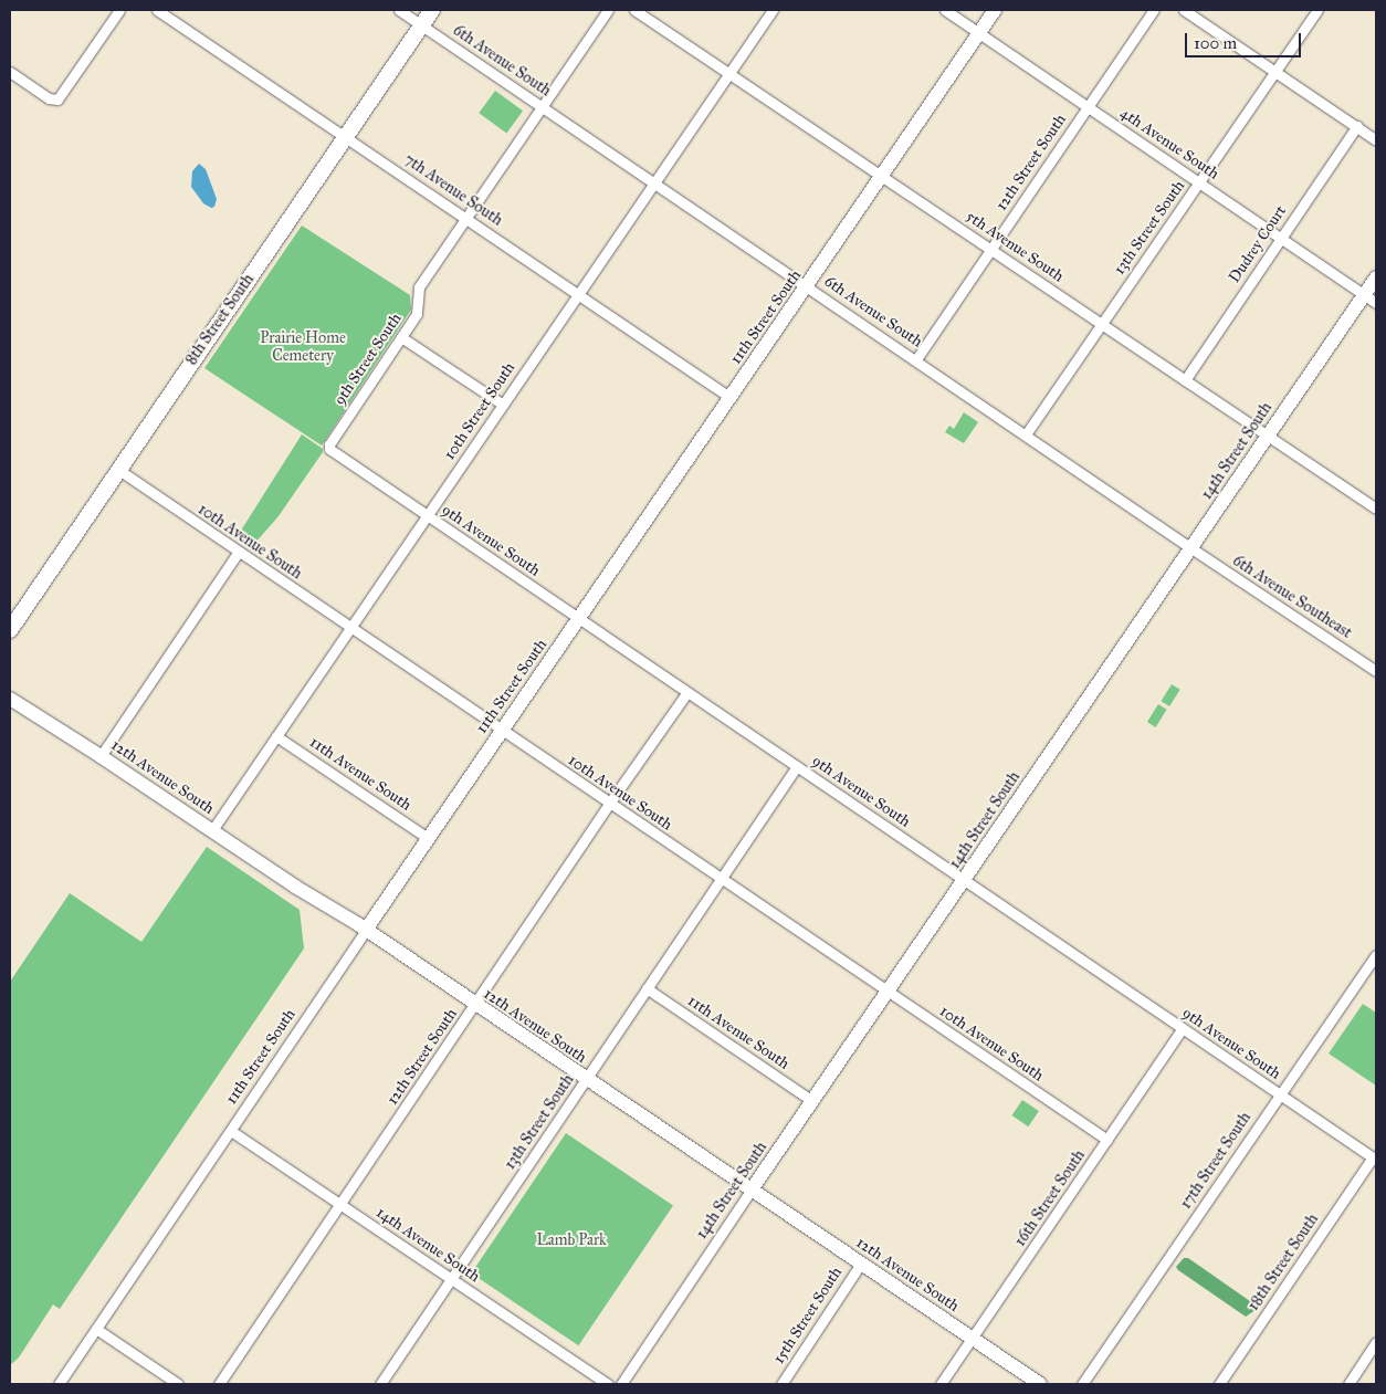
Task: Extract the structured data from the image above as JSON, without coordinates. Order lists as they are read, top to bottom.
{
  "streets": {
    "main road": ["8th Street South"],
    "street": [
      "6th Avenue South",
      "4th Avenue South",
      "12th Street South",
      "7th Avenue South",
      "13th Street South",
      "Dudrey Court",
      "5th Avenue South",
      "11th Street South",
      "9th Street South",
      "10th Street South",
      "14th Street South",
      "9th Avenue South",
      "10th Avenue South",
      "6th Avenue Southeast",
      "11th Avenue South",
      "12th Avenue South",
      "17th Street South",
      "16th Street South",
      "14th Avenue South",
      "18th Street South",
      "15th Street South"
    ]
  },
  "crossings": [
    ["6th Avenue South", "12th Street South"],
    ["6th Avenue South", "13th Street South"],
    ["6th Avenue South", "11th Street South"],
    ["6th Avenue South", "8th Street South"],
    ["6th Avenue South", "9th Street South"],
    ["6th Avenue South", "10th Street South"],
    ["6th Avenue South", "14th Street South"],
    ["6th Avenue South", "6th Avenue Southeast"],
    ["4th Avenue South", "12th Street South"],
    ["4th Avenue South", "13th Street South"],
    ["4th Avenue South", "Dudrey Court"],
    ["4th Avenue South", "11th Street South"],
    ["4th Avenue South", "14th Street South"],
    ["12th Street South", "5th Avenue South"],
    ["12th Street South", "9th Avenue South"],
    ["12th Street South", "10th Avenue South"],
    ["12th Street South", "12th Avenue South"],
    ["12th Street South", "14th Avenue South"],
    ["7th Avenue South", "11th Street South"],
    ["7th Avenue South", "8th Street South"],
    ["7th Avenue South", "9th Street South"],
    ["7th Avenue South", "10th Street South"],
    ["13th Street South", "5th Avenue South"],
    ["13th Street South", "9th Avenue South"],
    ["13th Street South", "10th Avenue South"],
    ["13th Street South", "11th Avenue South"],
    ["13th Street South", "12th Avenue South"],
    ["13th Street South", "14th Avenue South"],
    ["Dudrey Court", "5th Avenue South"],
    ["5th Avenue South", "11th Street South"],
    ["5th Avenue South", "10th Street South"],
    ["5th Avenue South", "14th Street South"],
    ["11th Street South", "9th Avenue South"],
    ["11th Street South", "10th Avenue South"],
    ["11th Street South", "11th Avenue South"],
    ["11th Street South", "12th Avenue South"],
    ["11th Street South", "14th Avenue South"],
    ["8th Street South", "10th Avenue South"],
    ["9th Street South", "9th Avenue South"],
    ["10th Street South", "9th Avenue South"],
    ["10th Street South", "10th Avenue South"],
    ["10th Street South", "11th Avenue South"],
    ["10th Street South", "12th Avenue South"],
    ["14th Street South", "9th Avenue South"],
    ["14th Street South", "10th Avenue South"],
    ["14th Street South", "6th Avenue Southeast"],
    ["14th Street South", "11th Avenue South"],
    ["14th Street South", "12th Avenue South"],
    ["9th Avenue South", "17th Street South"],
    ["9th Avenue South", "16th Street South"],
    ["9th Avenue South", "18th Street South"],
    ["10th Avenue South", "16th Street South"],
    ["12th Avenue South", "16th Street South"],
    ["12th Avenue South", "15th Street South"]
  ],
  "parks": ["Prairie Home Cemetery", "Lamb Park"],
  "scale_bar": "100 m"
}
